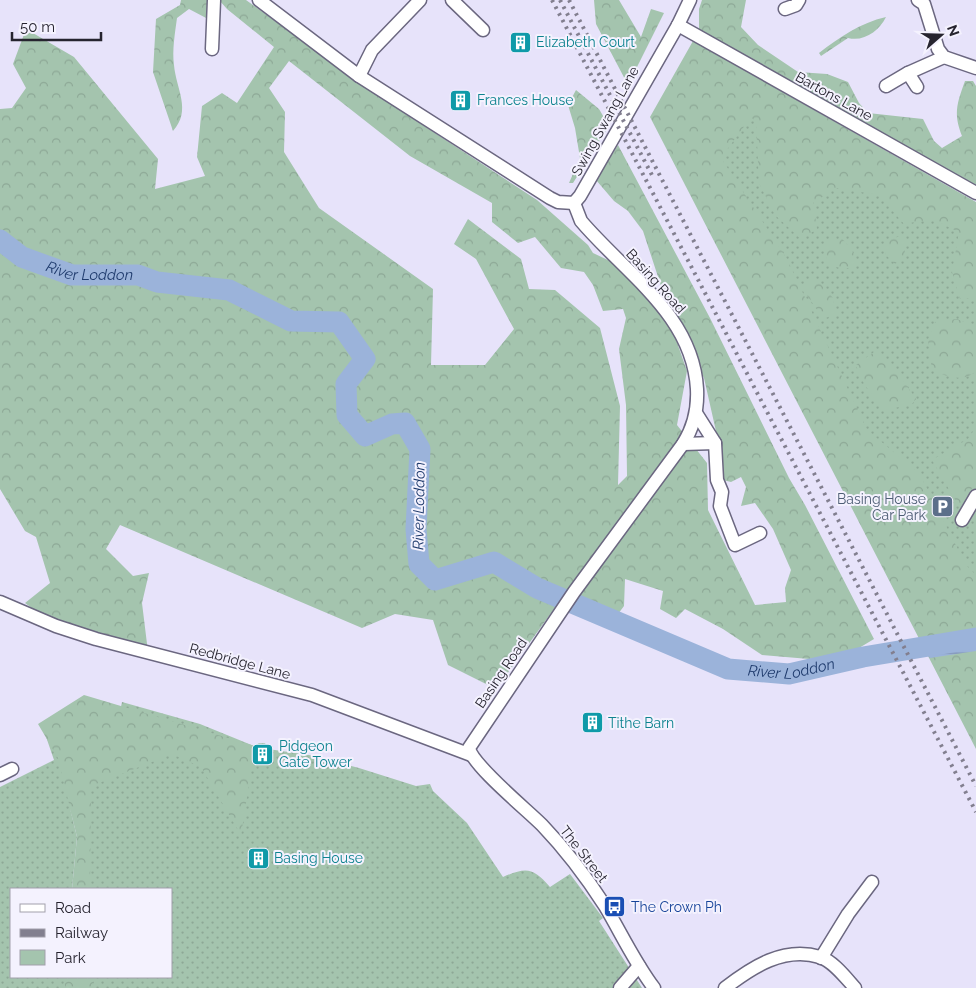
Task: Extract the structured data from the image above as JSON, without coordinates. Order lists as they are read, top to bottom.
{
  "streets": {
    "street": [
      "Bartons Lane",
      "Swing Swang Lane",
      "Basing Road",
      "Redbridge Lane",
      "The Street"
    ]
  },
  "crossings": [
    ["Bartons Lane", "Swing Swang Lane"],
    ["Swing Swang Lane", "Basing Road"],
    ["Basing Road", "Redbridge Lane"],
    ["Basing Road", "The Street"],
    ["Redbridge Lane", "The Street"]
  ],
  "water": ["River Loddon"],
  "places": {
    "building": [
      "Elizabeth Court",
      "Frances House",
      "Tithe Barn",
      "Pidgeon Gate Tower",
      "Basing House"
    ],
    "parking": ["Basing House Car Park"],
    "bus stop": ["The Crown Ph"]
  },
  "legend": ["Road", "Railway", "Park"],
  "scale_bar": "50 m",
  "north": "right"
}
